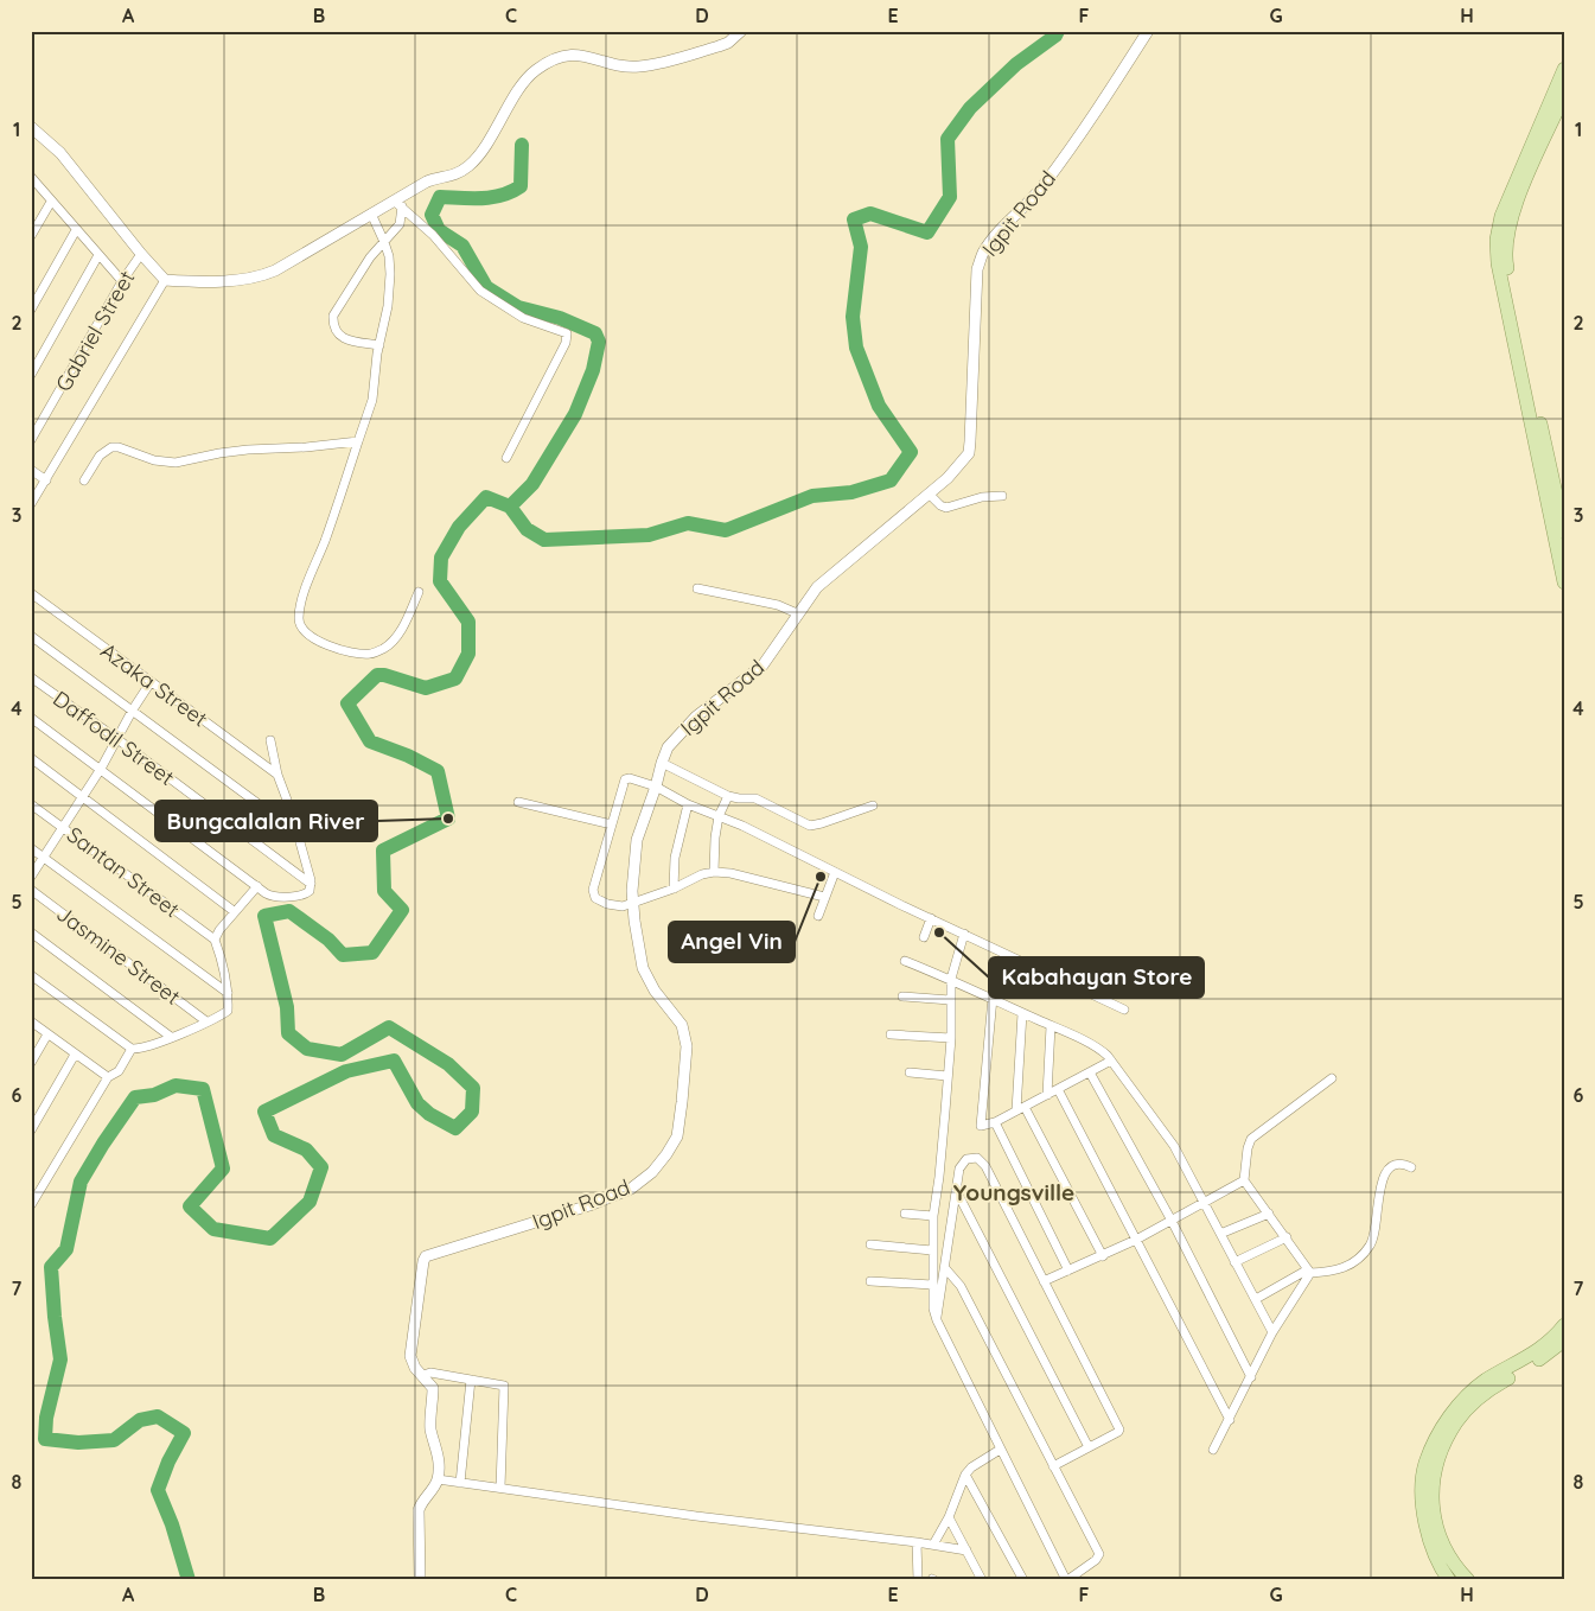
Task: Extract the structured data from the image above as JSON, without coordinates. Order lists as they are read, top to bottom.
{
  "streets": {
    "street": [
      "Igpit Road",
      "Gabriel Street",
      "Azaka Street",
      "Daffodil Street",
      "Santan Street",
      "Jasmine Street"
    ]
  },
  "districts": ["Youngsville"],
  "places": ["Bungcalalan River", "Angel Vin", "Kabahayan Store"],
  "grid": {
    "columns": [
      "A",
      "B",
      "C",
      "D",
      "E",
      "F",
      "G",
      "H"
    ],
    "rows": [
      "1",
      "2",
      "3",
      "4",
      "5",
      "6",
      "7",
      "8"
    ]
  }
}
